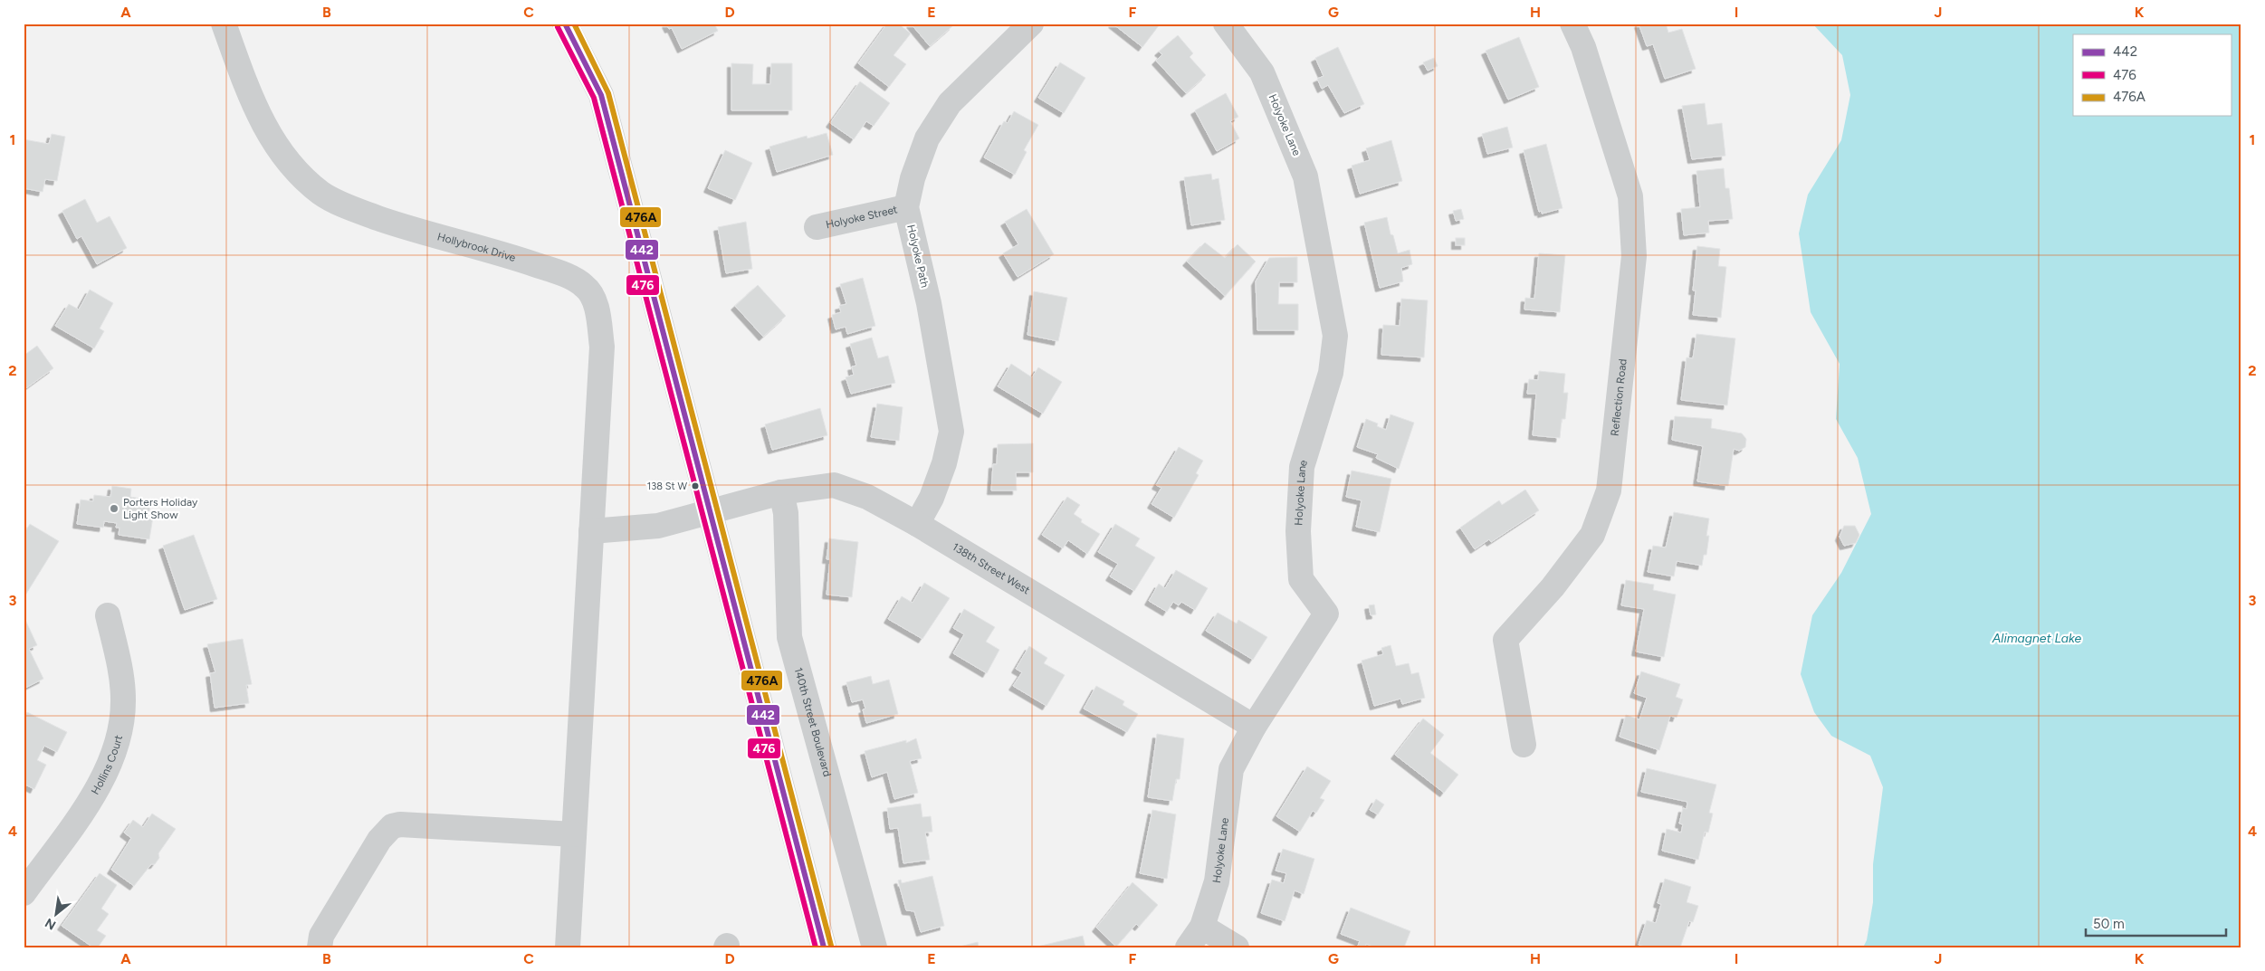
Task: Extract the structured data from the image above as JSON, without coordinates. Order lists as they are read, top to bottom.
{
  "streets": {
    "street": [
      "Holyoke Lane",
      "Holyoke Street",
      "Hollybrook Drive",
      "Holyoke Path",
      "Reflection Road",
      "138th Street West",
      "140th Street Boulevard",
      "Hollins Court"
    ]
  },
  "crossings": [
    ["Holyoke Lane", "138th Street West"],
    ["Holyoke Street", "Holyoke Path"],
    ["Hollybrook Drive", "138th Street West"],
    ["Holyoke Path", "138th Street West"],
    ["138th Street West", "140th Street Boulevard"]
  ],
  "water": ["Alimagnet Lake"],
  "places": ["138 St W", "Porters Holiday Light Show"],
  "lines": ["transit line 442", "transit line 476A", "transit line 476"],
  "legend": ["442", "476", "476A"],
  "scale_bar": "50 m",
  "north": "bottom left",
  "grid": {
    "columns": [
      "A",
      "B",
      "C",
      "D",
      "E",
      "F",
      "G",
      "H",
      "I",
      "J",
      "K"
    ],
    "rows": [
      "1",
      "2",
      "3",
      "4"
    ]
  }
}
